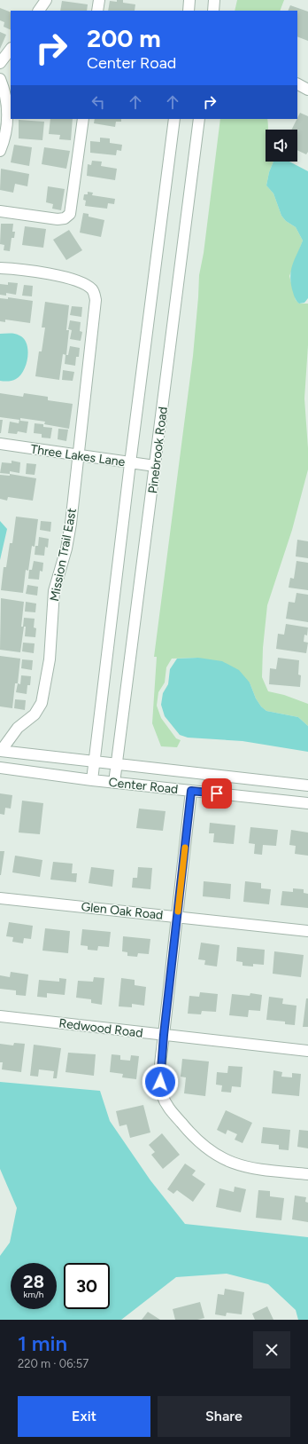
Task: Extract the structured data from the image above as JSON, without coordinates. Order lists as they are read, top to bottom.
{
  "streets": {
    "street": [
      "Pinebrook Road",
      "Three Lakes Lane",
      "Mission Trail East",
      "Center Road",
      "Glen Oak Road",
      "Redwood Road"
    ]
  },
  "crossings": [
    ["Pinebrook Road", "Three Lakes Lane"],
    ["Pinebrook Road", "Center Road"],
    ["Three Lakes Lane", "Mission Trail East"],
    ["Mission Trail East", "Center Road"]
  ],
  "page": {
    "turn": ["200 m", "Center Road"],
    "speed": "28 km/h",
    "limit": "30",
    "heading": ["1 min", "220 m · 06:57"],
    "buttons": ["Exit", "Share"]
  }
}
